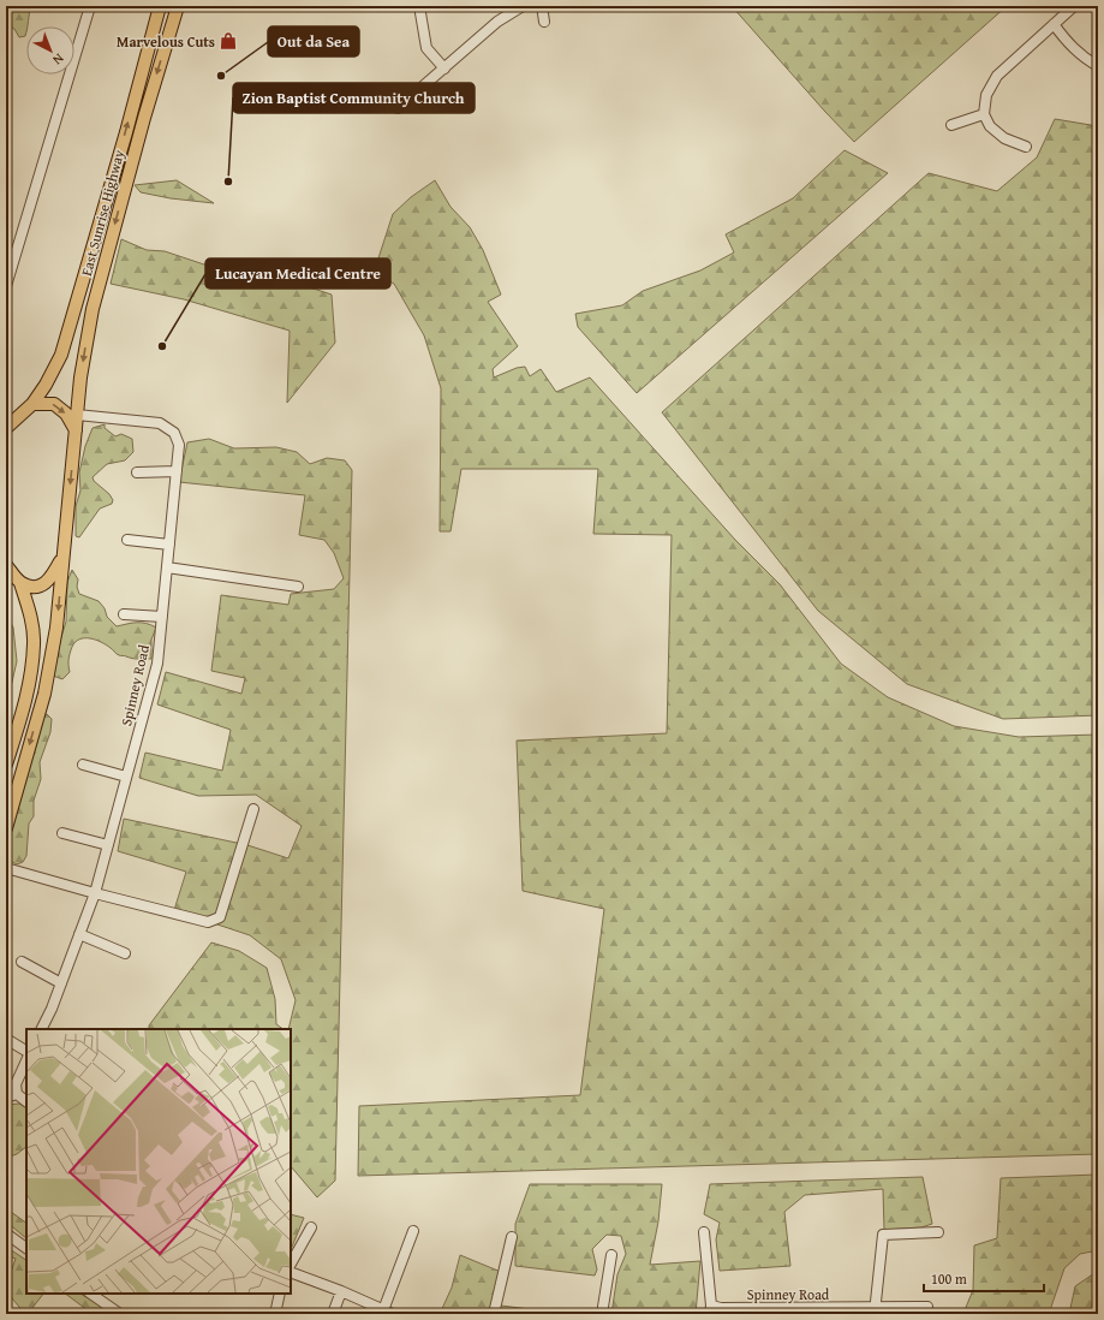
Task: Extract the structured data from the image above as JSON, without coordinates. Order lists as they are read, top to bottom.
{
  "streets": {
    "main road": ["East Sunrise Highway"],
    "street": ["Spinney Road"]
  },
  "crossings": [
    ["East Sunrise Highway", "Spinney Road"]
  ],
  "places": {
    "shop": ["Marvelous Cuts"],
    "other": ["Out da Sea", "Zion Baptist Community Church", "Lucayan Medical Centre"]
  },
  "scale_bar": "100 m",
  "north": "bottom right"
}
